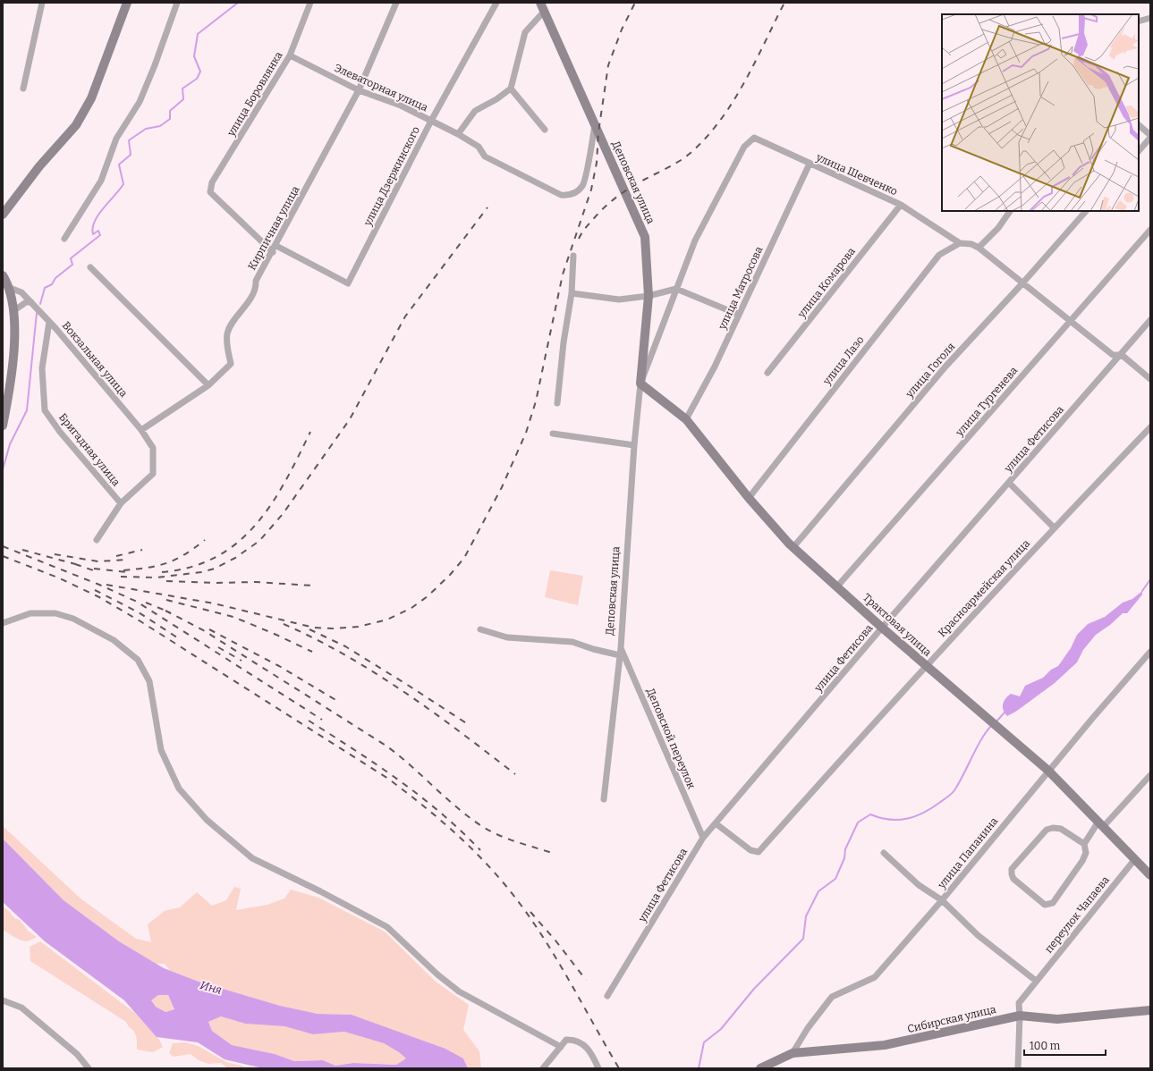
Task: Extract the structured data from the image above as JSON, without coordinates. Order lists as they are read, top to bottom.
{
  "streets": {
    "street": [
      "Элеваторная улица",
      "улица Боровлянка",
      "улица Шевченко",
      "улица Дзержинского",
      "Деповская улица",
      "Кирпичная улица",
      "улица Комарова",
      "улица Матросова",
      "Вокзальная улица",
      "улица Лазо",
      "улица Гоголя",
      "улица Тургенева",
      "улица Фетисова",
      "Бригадная улица",
      "Красноармейская улица",
      "Трактовая улица",
      "Деповской переулок",
      "улица Папанина",
      "переулок Чапаева",
      "Сибирская улица"
    ]
  },
  "crossings": [
    ["Элеваторная улица", "улица Боровлянка"],
    ["Элеваторная улица", "улица Дзержинского"],
    ["Элеваторная улица", "Деповская улица"],
    ["Элеваторная улица", "Кирпичная улица"],
    ["улица Боровлянка", "Кирпичная улица"],
    ["улица Шевченко", "Деповская улица"],
    ["улица Шевченко", "улица Комарова"],
    ["улица Шевченко", "улица Матросова"],
    ["улица Шевченко", "улица Лазо"],
    ["улица Дзержинского", "Кирпичная улица"],
    ["Деповская улица", "Трактовая улица"],
    ["Деповская улица", "Деповской переулок"],
    ["Кирпичная улица", "Вокзальная улица"],
    ["улица Матросова", "Трактовая улица"],
    ["Вокзальная улица", "Бригадная улица"],
    ["улица Лазо", "Трактовая улица"],
    ["улица Гоголя", "Трактовая улица"],
    ["улица Тургенева", "Трактовая улица"],
    ["улица Фетисова", "Красноармейская улица"],
    ["улица Фетисова", "Трактовая улица"],
    ["улица Фетисова", "Деповской переулок"],
    ["Красноармейская улица", "Трактовая улица"],
    ["Трактовая улица", "улица Папанина"],
    ["Трактовая улица", "переулок Чапаева"],
    ["улица Папанина", "Сибирская улица"],
    ["переулок Чапаева", "Сибирская улица"]
  ],
  "water": ["Иня"],
  "scale_bar": "100 m"
}
